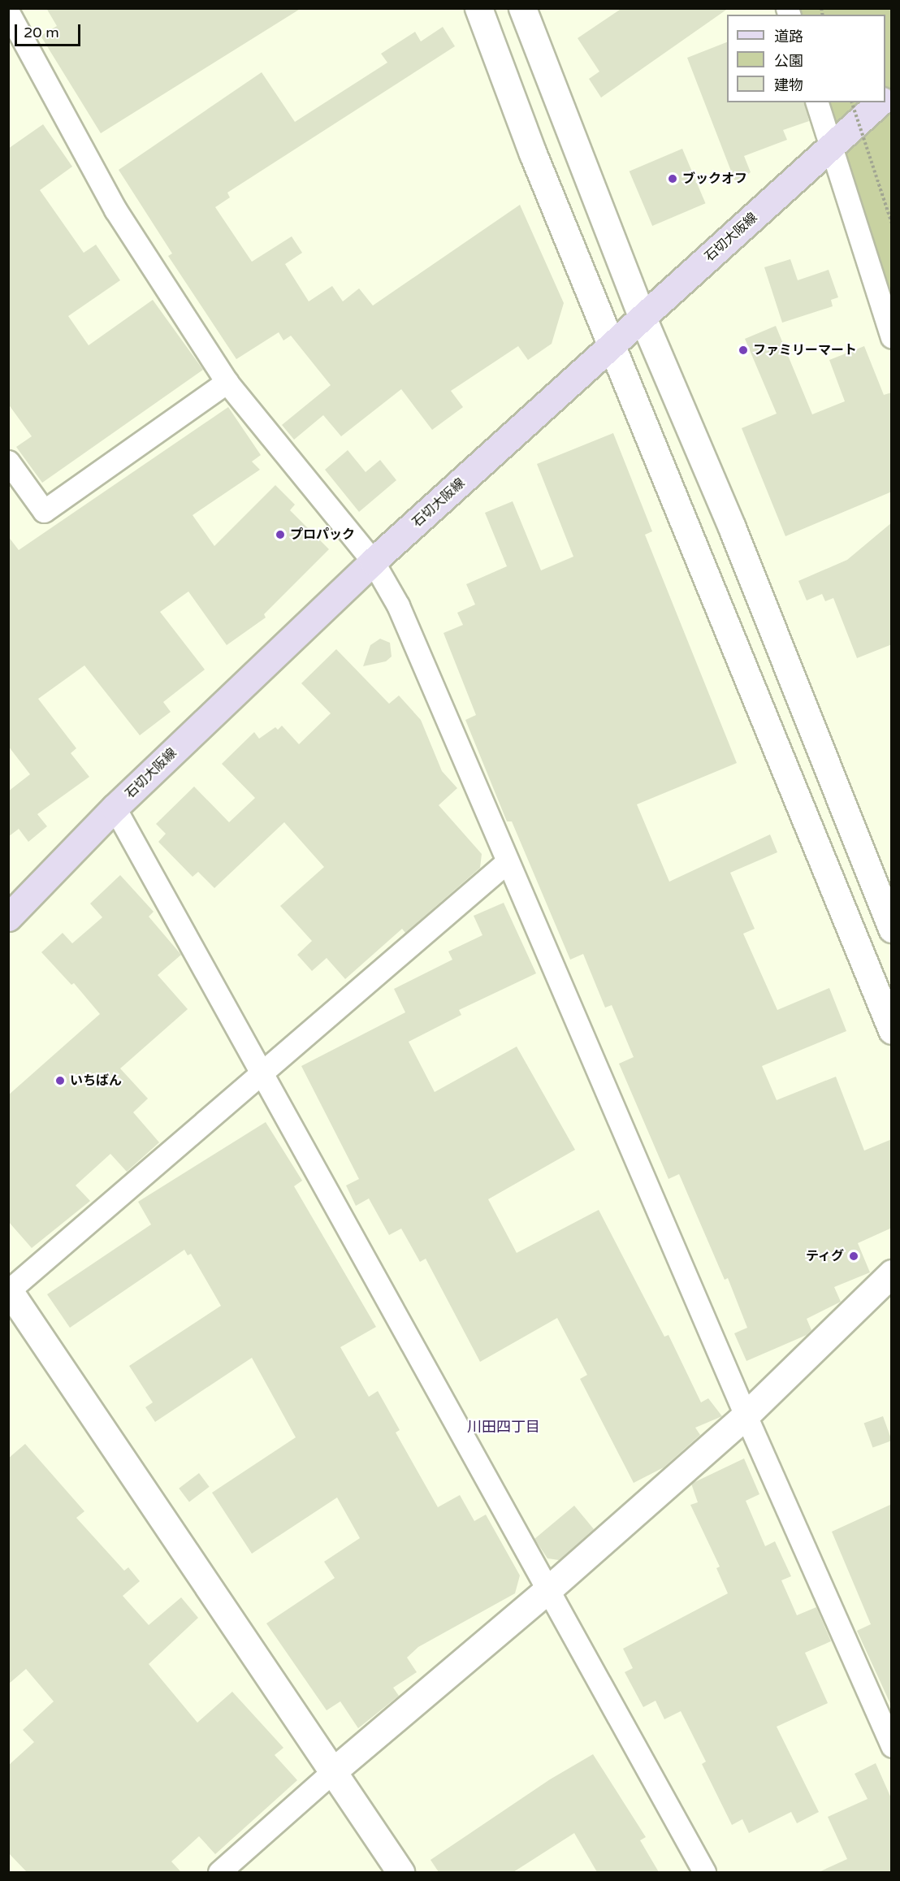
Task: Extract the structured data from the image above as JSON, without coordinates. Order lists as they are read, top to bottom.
{
  "streets": {
    "main road": ["石切大阪線"]
  },
  "districts": ["川田四丁目"],
  "places": [
    "ブックオフ",
    "ファミリーマート",
    "プロパック",
    "いちばん",
    "ティグ"
  ],
  "legend": ["道路", "公園", "建物"],
  "scale_bar": "20 m"
}
